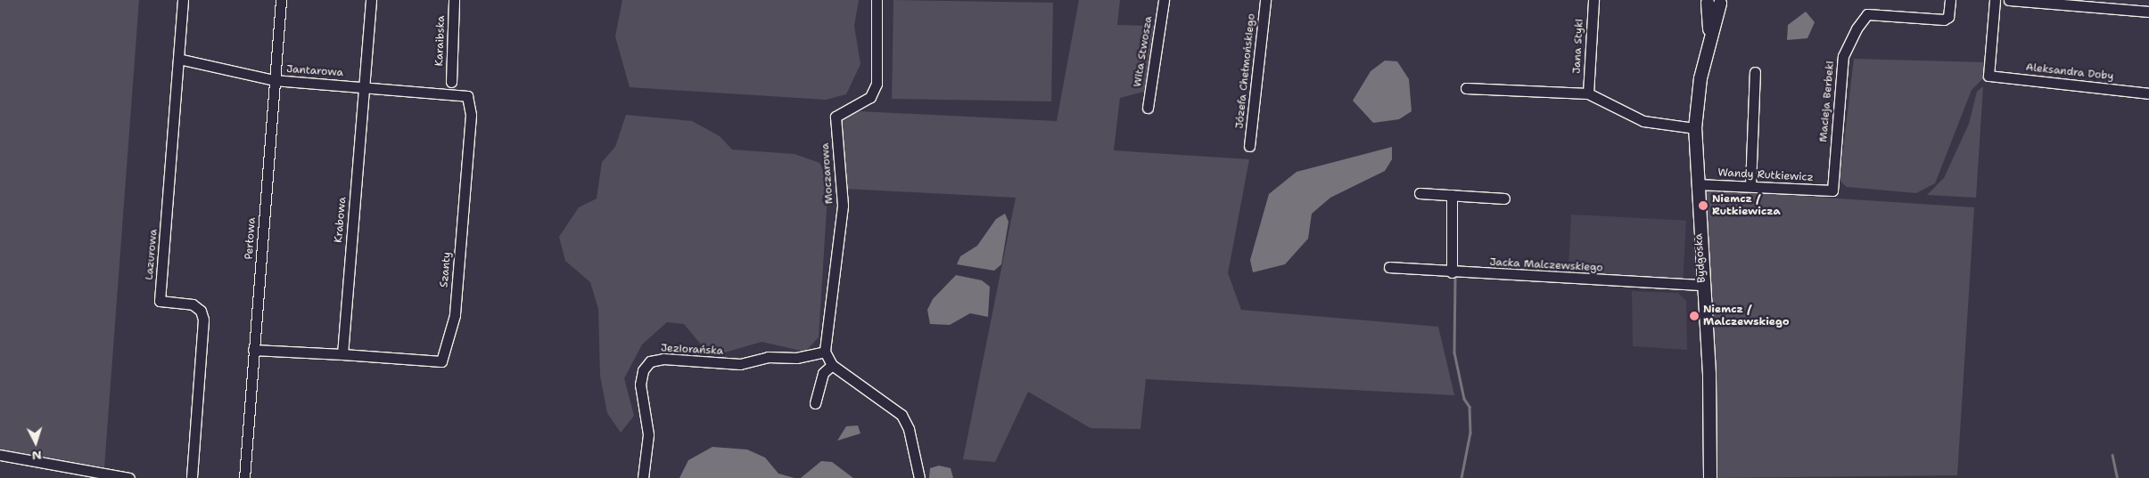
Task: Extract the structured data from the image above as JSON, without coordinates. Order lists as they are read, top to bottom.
{
  "streets": {
    "street": [
      "Karaibska",
      "Jana Styki",
      "Wita Stwosza",
      "Jantarowa",
      "Józefa Chełmońskiego",
      "Aleksandra Doby",
      "Macieja Berbeki",
      "Moczarowa",
      "Wandy Rutkiewicz",
      "Krabowa",
      "Perłowa",
      "Lazurowa",
      "Bydgoska",
      "Jacka Malczewskiego",
      "Szanty",
      "Jeziorańska"
    ]
  },
  "crossings": [
    ["Jantarowa", "Krabowa"],
    ["Jantarowa", "Perłowa"],
    ["Jantarowa", "Lazurowa"],
    ["Jantarowa", "Szanty"],
    ["Macieja Berbeki", "Wandy Rutkiewicz"],
    ["Moczarowa", "Jeziorańska"],
    ["Wandy Rutkiewicz", "Bydgoska"],
    ["Krabowa", "Szanty"],
    ["Bydgoska", "Jacka Malczewskiego"]
  ],
  "places": ["Niemcz / Rutkiewicza", "Niemcz / Malczewskiego"],
  "north": "bottom"
}
